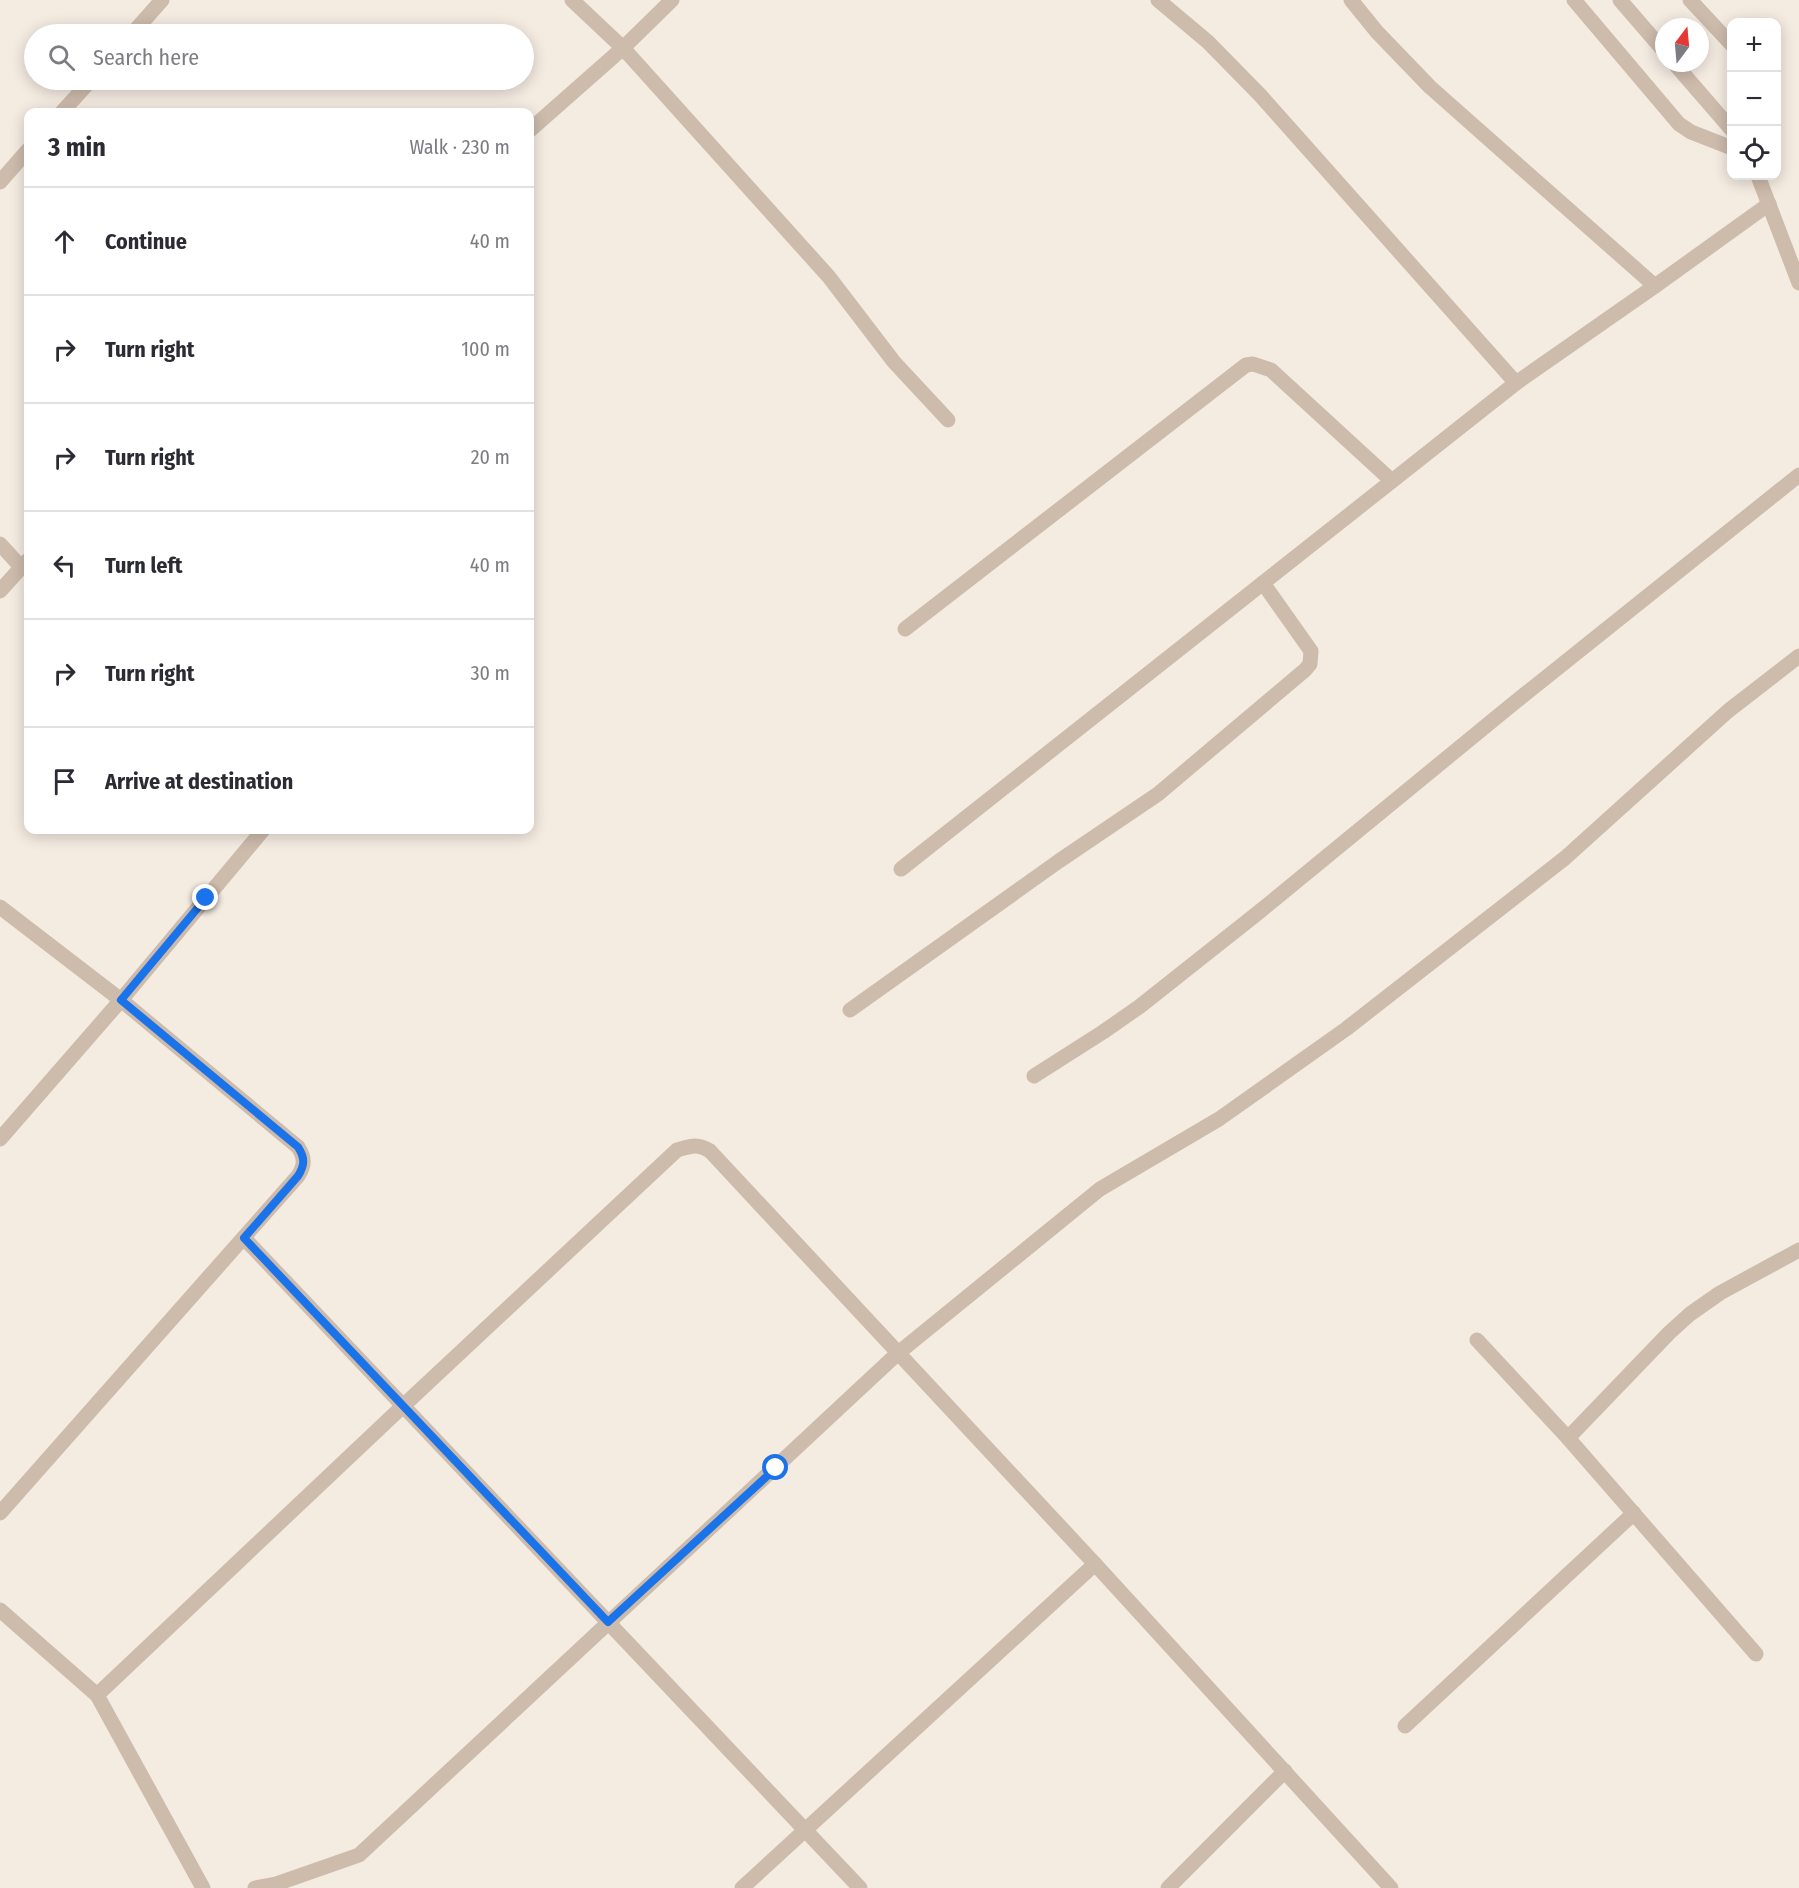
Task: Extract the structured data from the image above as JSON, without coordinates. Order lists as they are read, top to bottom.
{
  "north": "top",
  "page": {
    "map_buttons": ["+", "−"],
    "search": "Search here",
    "heading": ["3 min", "Walk · 230 m"],
    "list": [
      ["Continue", "40 m"],
      ["Turn right", "100 m"],
      ["Turn right", "20 m"],
      ["Turn left", "40 m"],
      ["Turn right", "30 m"],
      "Arrive at destination"
    ]
  }
}
